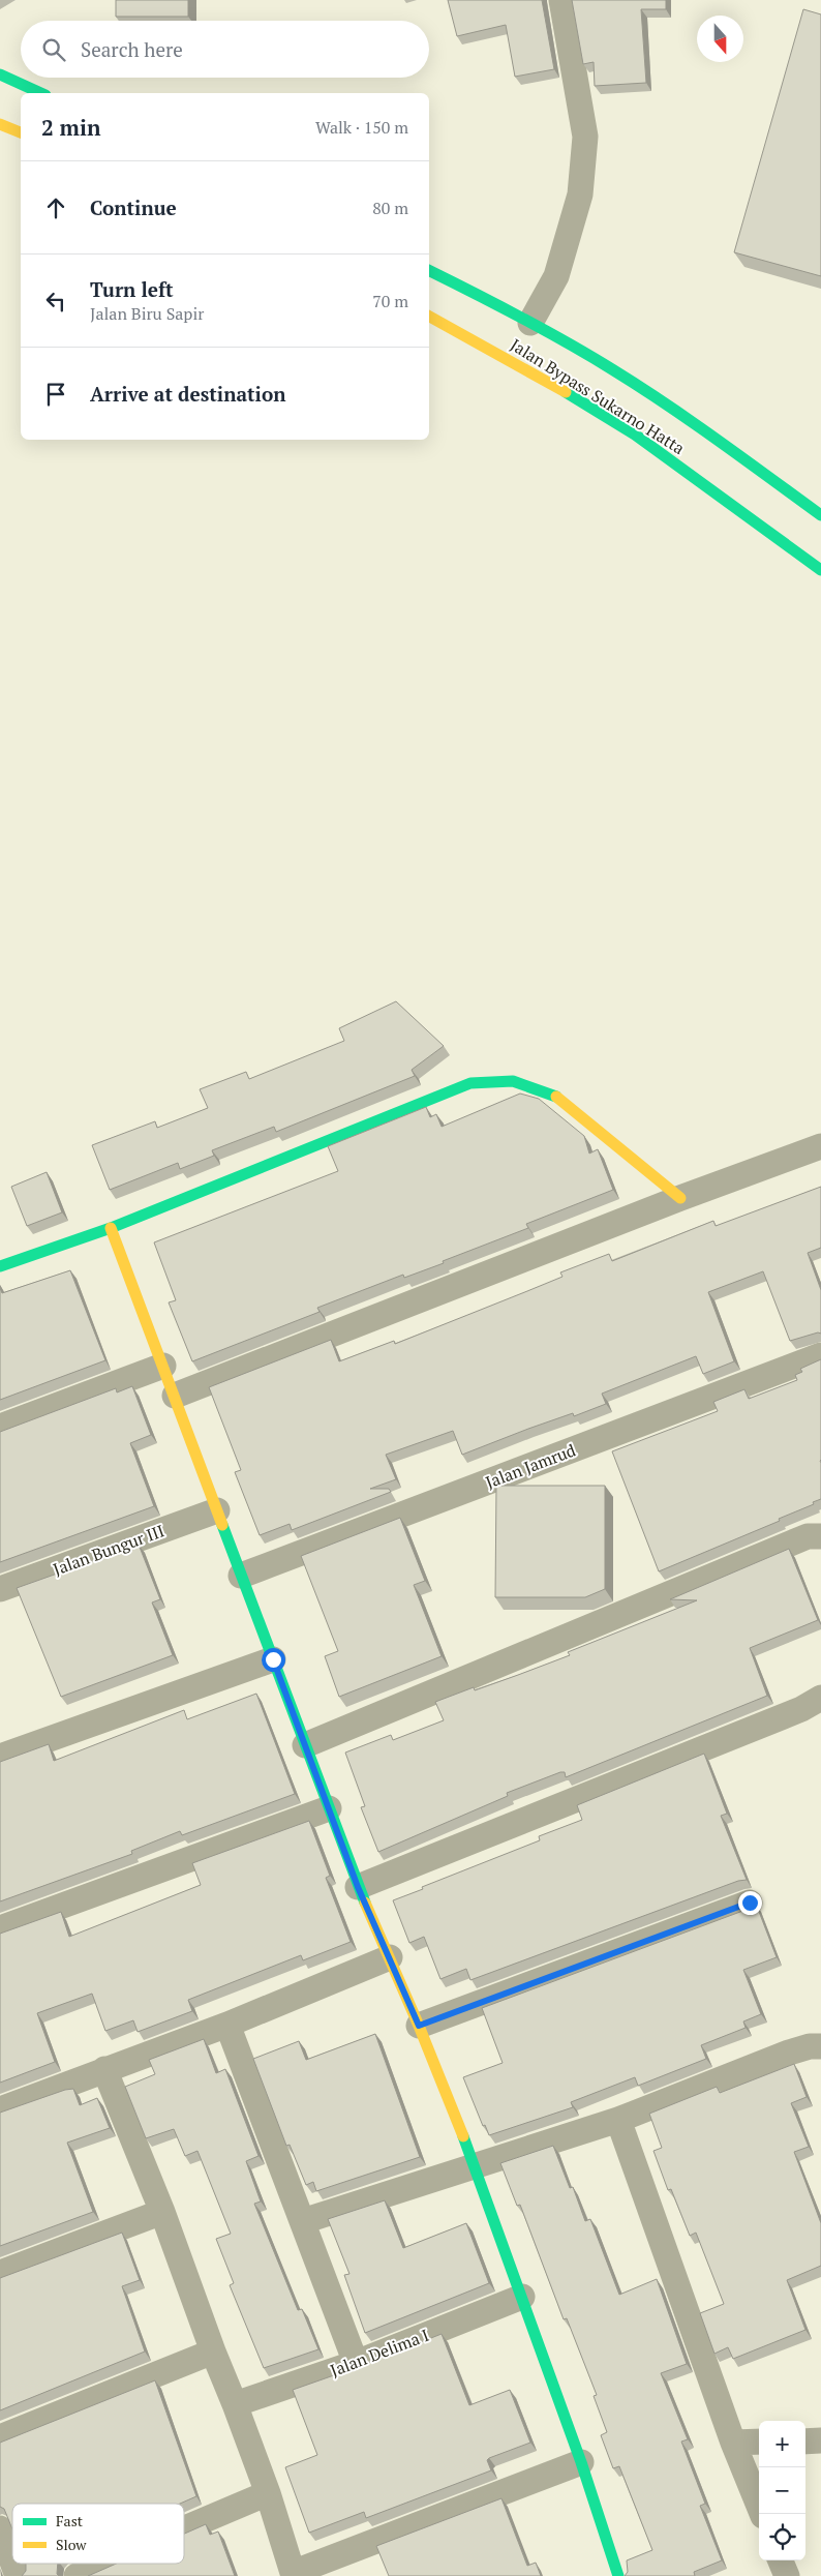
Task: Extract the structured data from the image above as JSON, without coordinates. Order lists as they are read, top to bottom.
{
  "streets": {
    "main road": ["Jalan Bypass Sukarno Hatta"],
    "street": ["Jalan Jamrud", "Jalan Bungur III", "Jalan Delima I"]
  },
  "legend": ["Fast", "Slow"],
  "north": "bottom",
  "page": {
    "search": "Search here",
    "heading": ["2 min", "Walk · 150 m"],
    "list": [
      ["Continue", "80 m"],
      ["Turn left", "Jalan Biru Sapir", "70 m"],
      "Arrive at destination"
    ],
    "map_buttons": ["+", "−"]
  }
}
